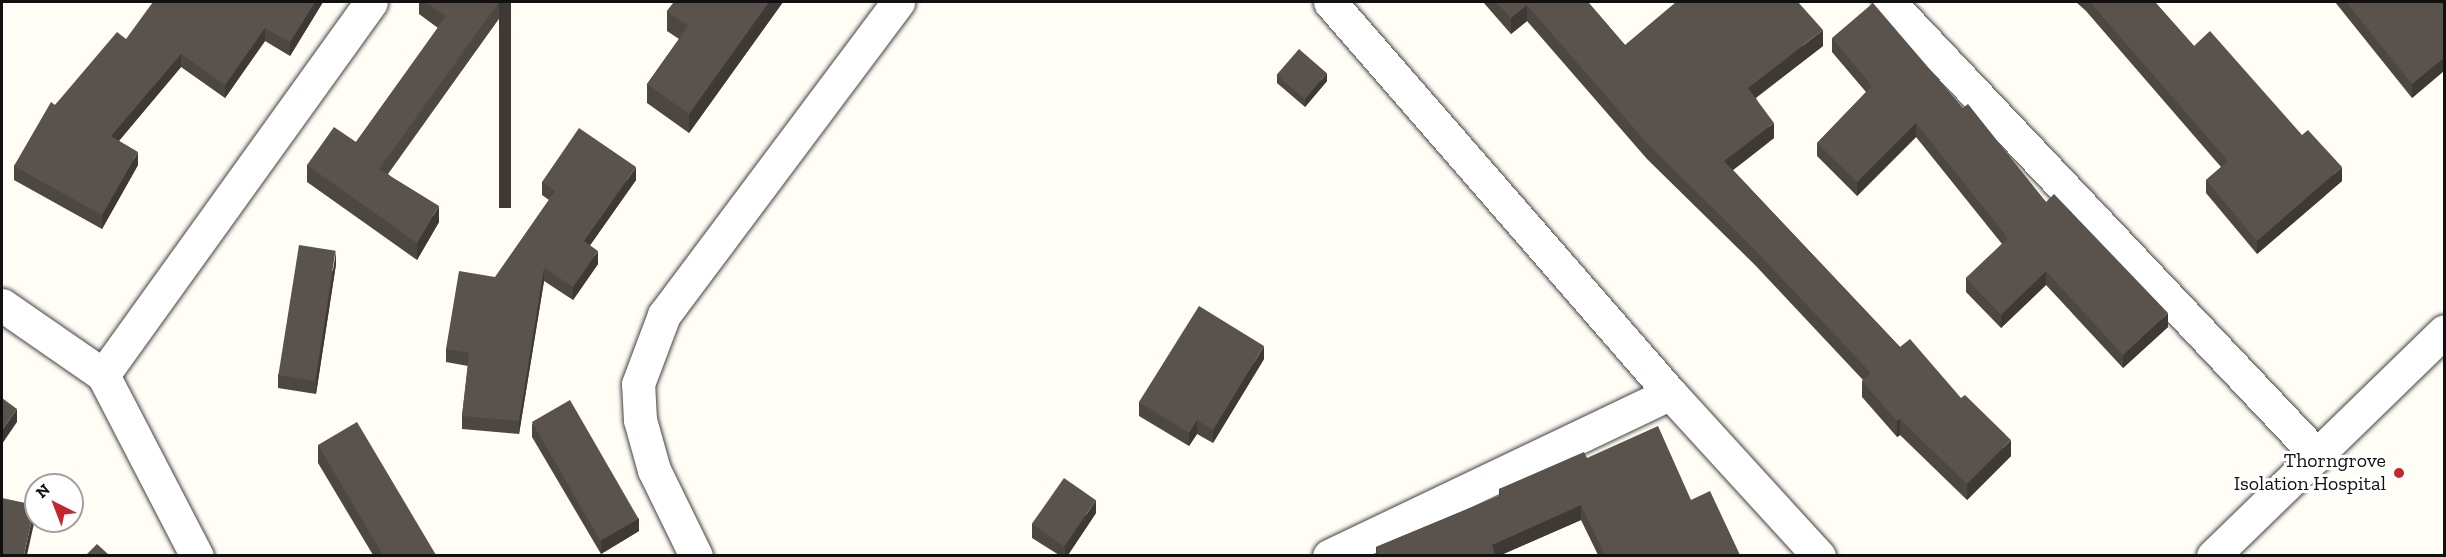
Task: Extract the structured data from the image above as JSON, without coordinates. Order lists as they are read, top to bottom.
{
  "places": ["Thorngrove Isolation Hospital"],
  "north": "top left"
}
